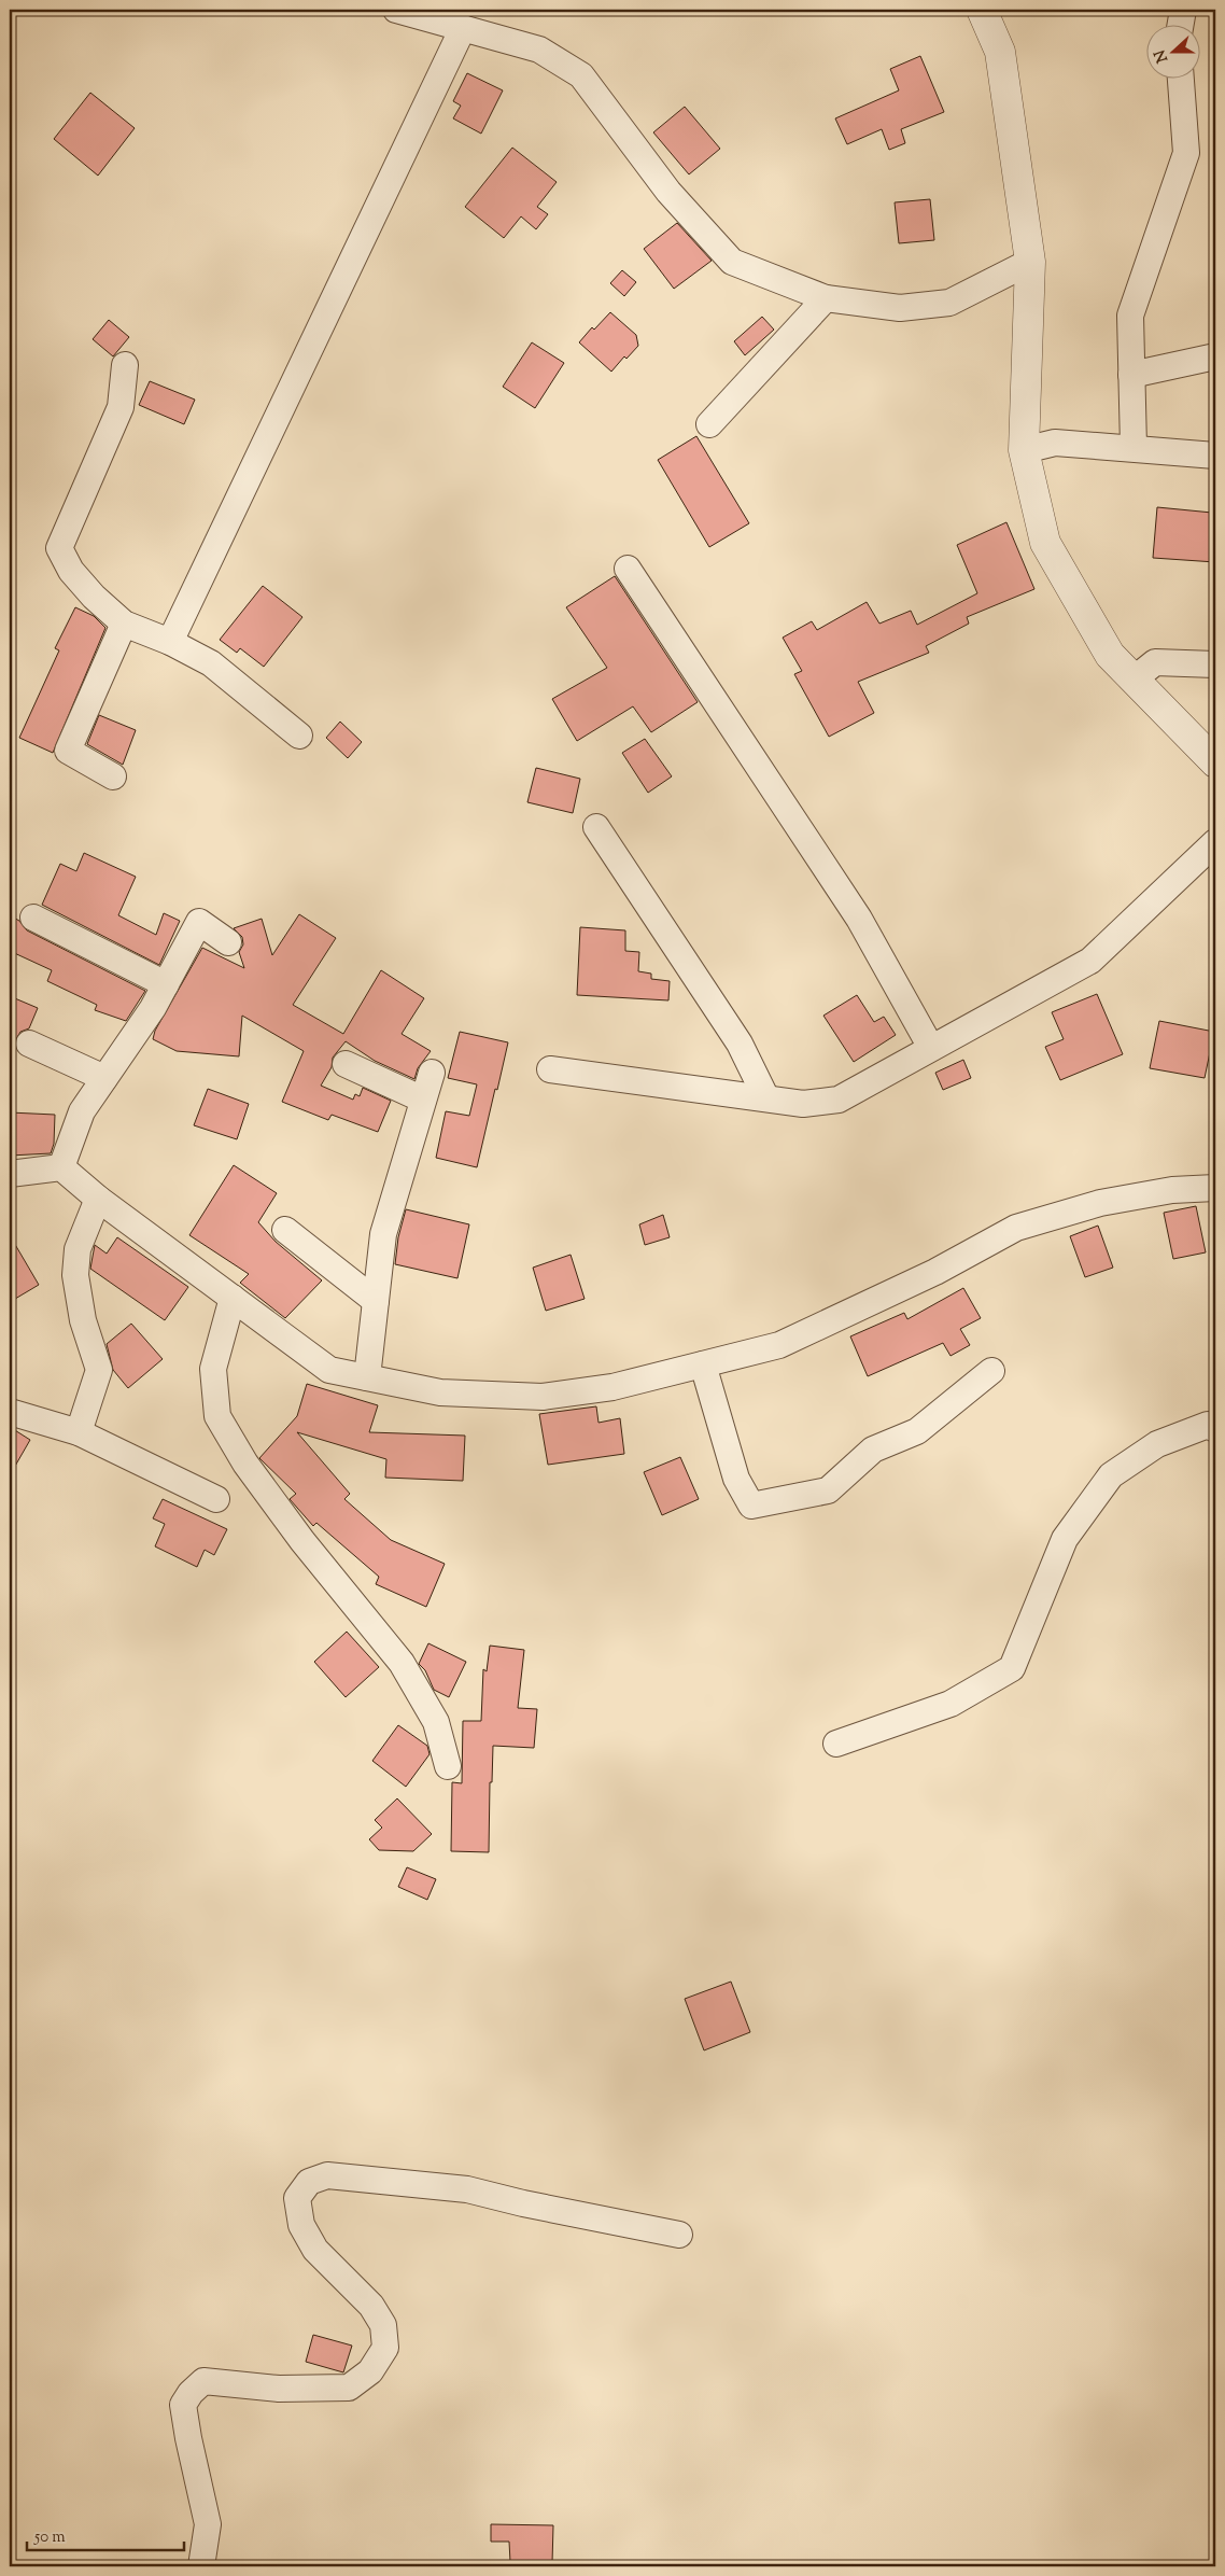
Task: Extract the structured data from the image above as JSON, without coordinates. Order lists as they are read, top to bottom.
{
  "scale_bar": "50 m",
  "north": "left"
}
